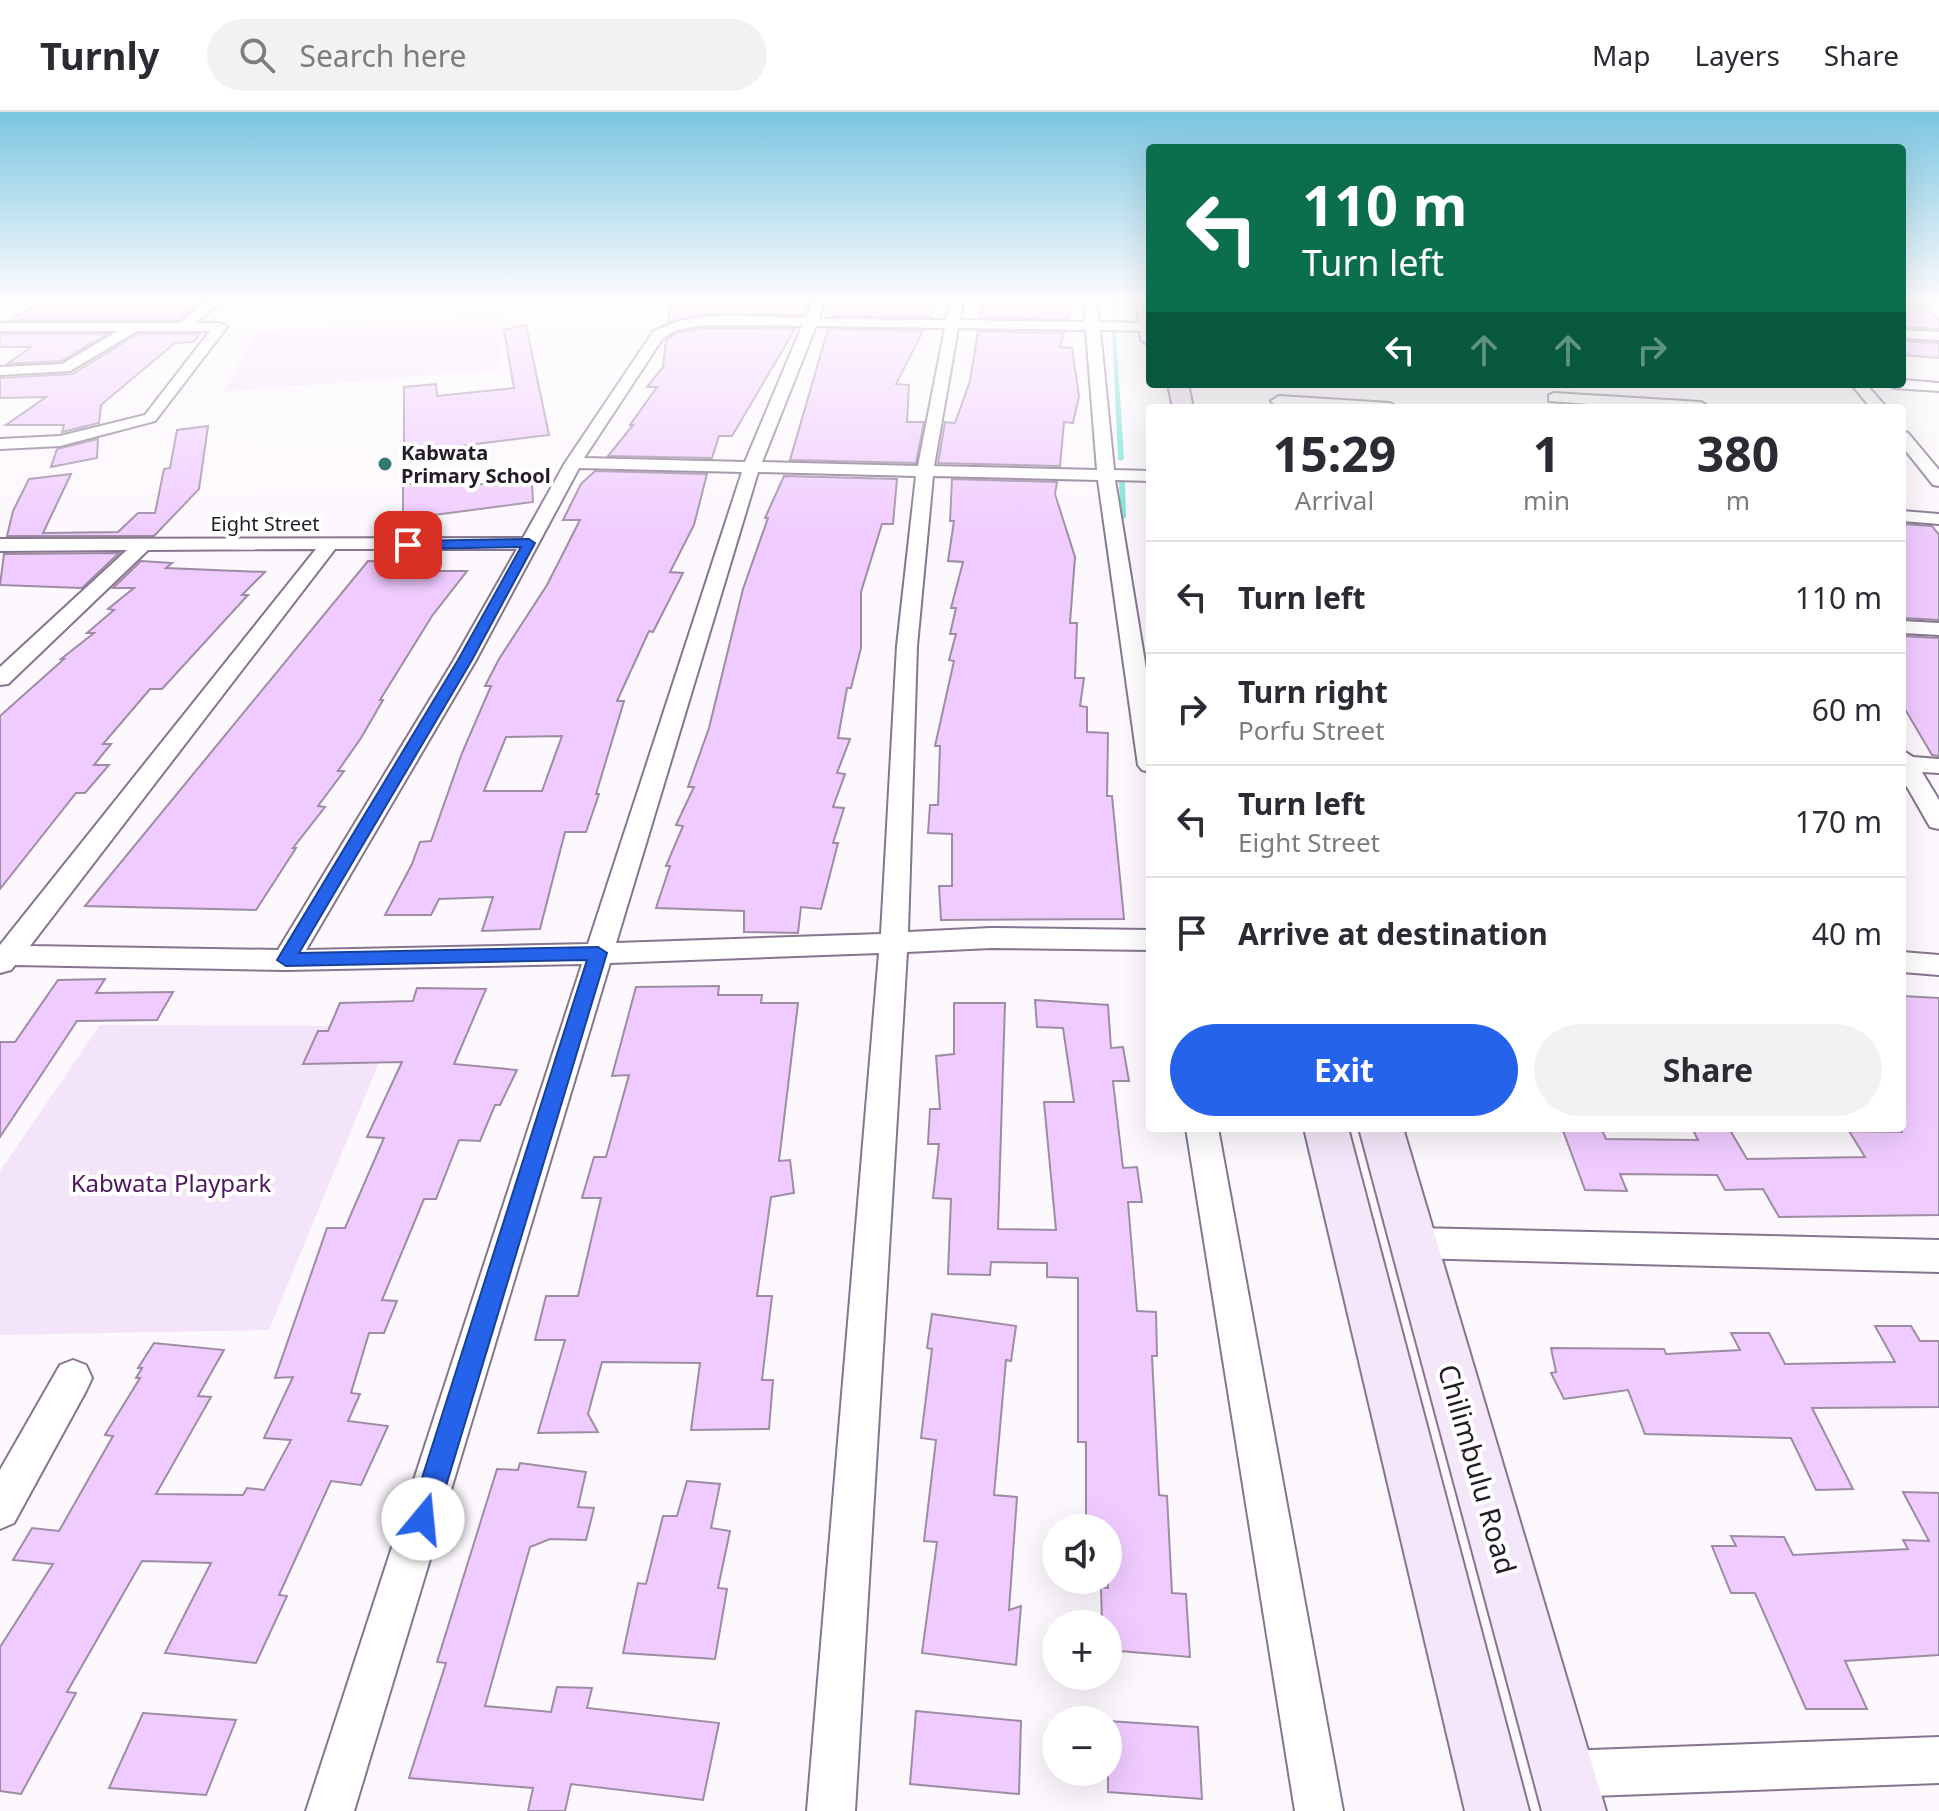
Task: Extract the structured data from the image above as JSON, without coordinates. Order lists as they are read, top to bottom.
{
  "streets": {
    "main road": ["Chilimbulu Road"],
    "street": ["Eight Street"]
  },
  "parks": ["Kabwata Playpark"],
  "places": ["Kabwata Primary School"],
  "page": {
    "header": "Turnly",
    "search": "Search here",
    "nav": ["Map", "Layers", "Share"],
    "turn": ["110 m", "Turn left"],
    "eta": [
      "15:29",
      "Arrival",
      "1",
      "min",
      "380",
      "m"
    ],
    "list": [
      {
        "name": "Turn left",
        "value": "110 m"
      },
      {
        "name": "Turn right",
        "note": "Porfu Street",
        "value": "60 m"
      },
      {
        "name": "Turn left",
        "note": "Eight Street",
        "value": "170 m"
      },
      {
        "name": "Arrive at destination",
        "value": "40 m"
      }
    ],
    "buttons": ["Exit", "Share"],
    "map_buttons": ["+", "−"]
  }
}
